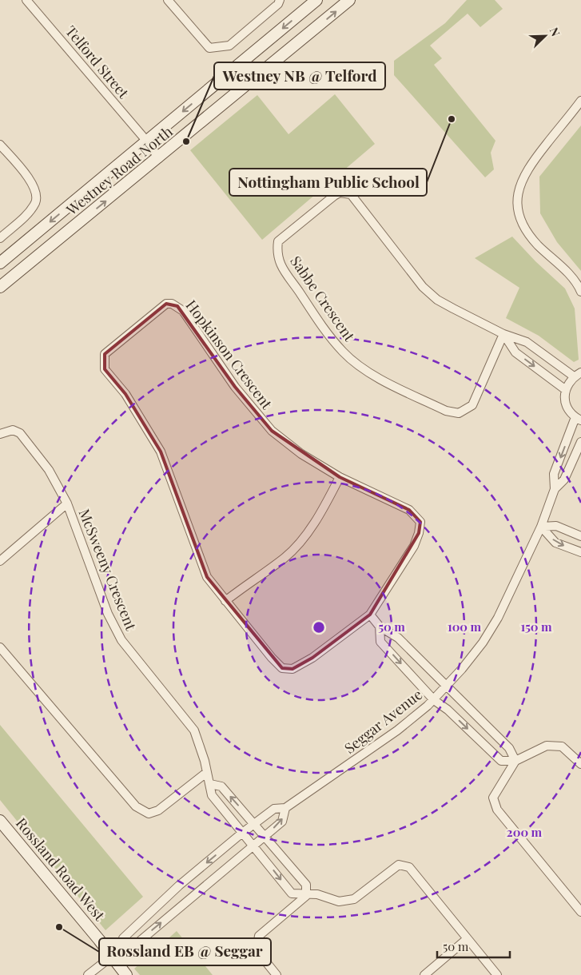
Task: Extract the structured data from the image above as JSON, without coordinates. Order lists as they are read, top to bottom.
{
  "streets": {
    "main road": ["Westney Road North", "Rossland Road West"],
    "street": [
      "Telford Street",
      "Sabbe Crescent",
      "Hopkinson Crescent",
      "McSweeny Crescent",
      "Seggar Avenue"
    ]
  },
  "crossings": [
    ["Telford Street", "Westney Road North"],
    ["McSweeny Crescent", "Seggar Avenue"],
    ["Seggar Avenue", "Rossland Road West"]
  ],
  "places": ["Nottingham Public School", "Westney NB @ Telford", "Rossland EB @ Seggar"],
  "scale_bar": "50 m",
  "north": "top right",
  "rings": [
    "50 m",
    "100 m",
    "150 m",
    "200 m"
  ]
}
